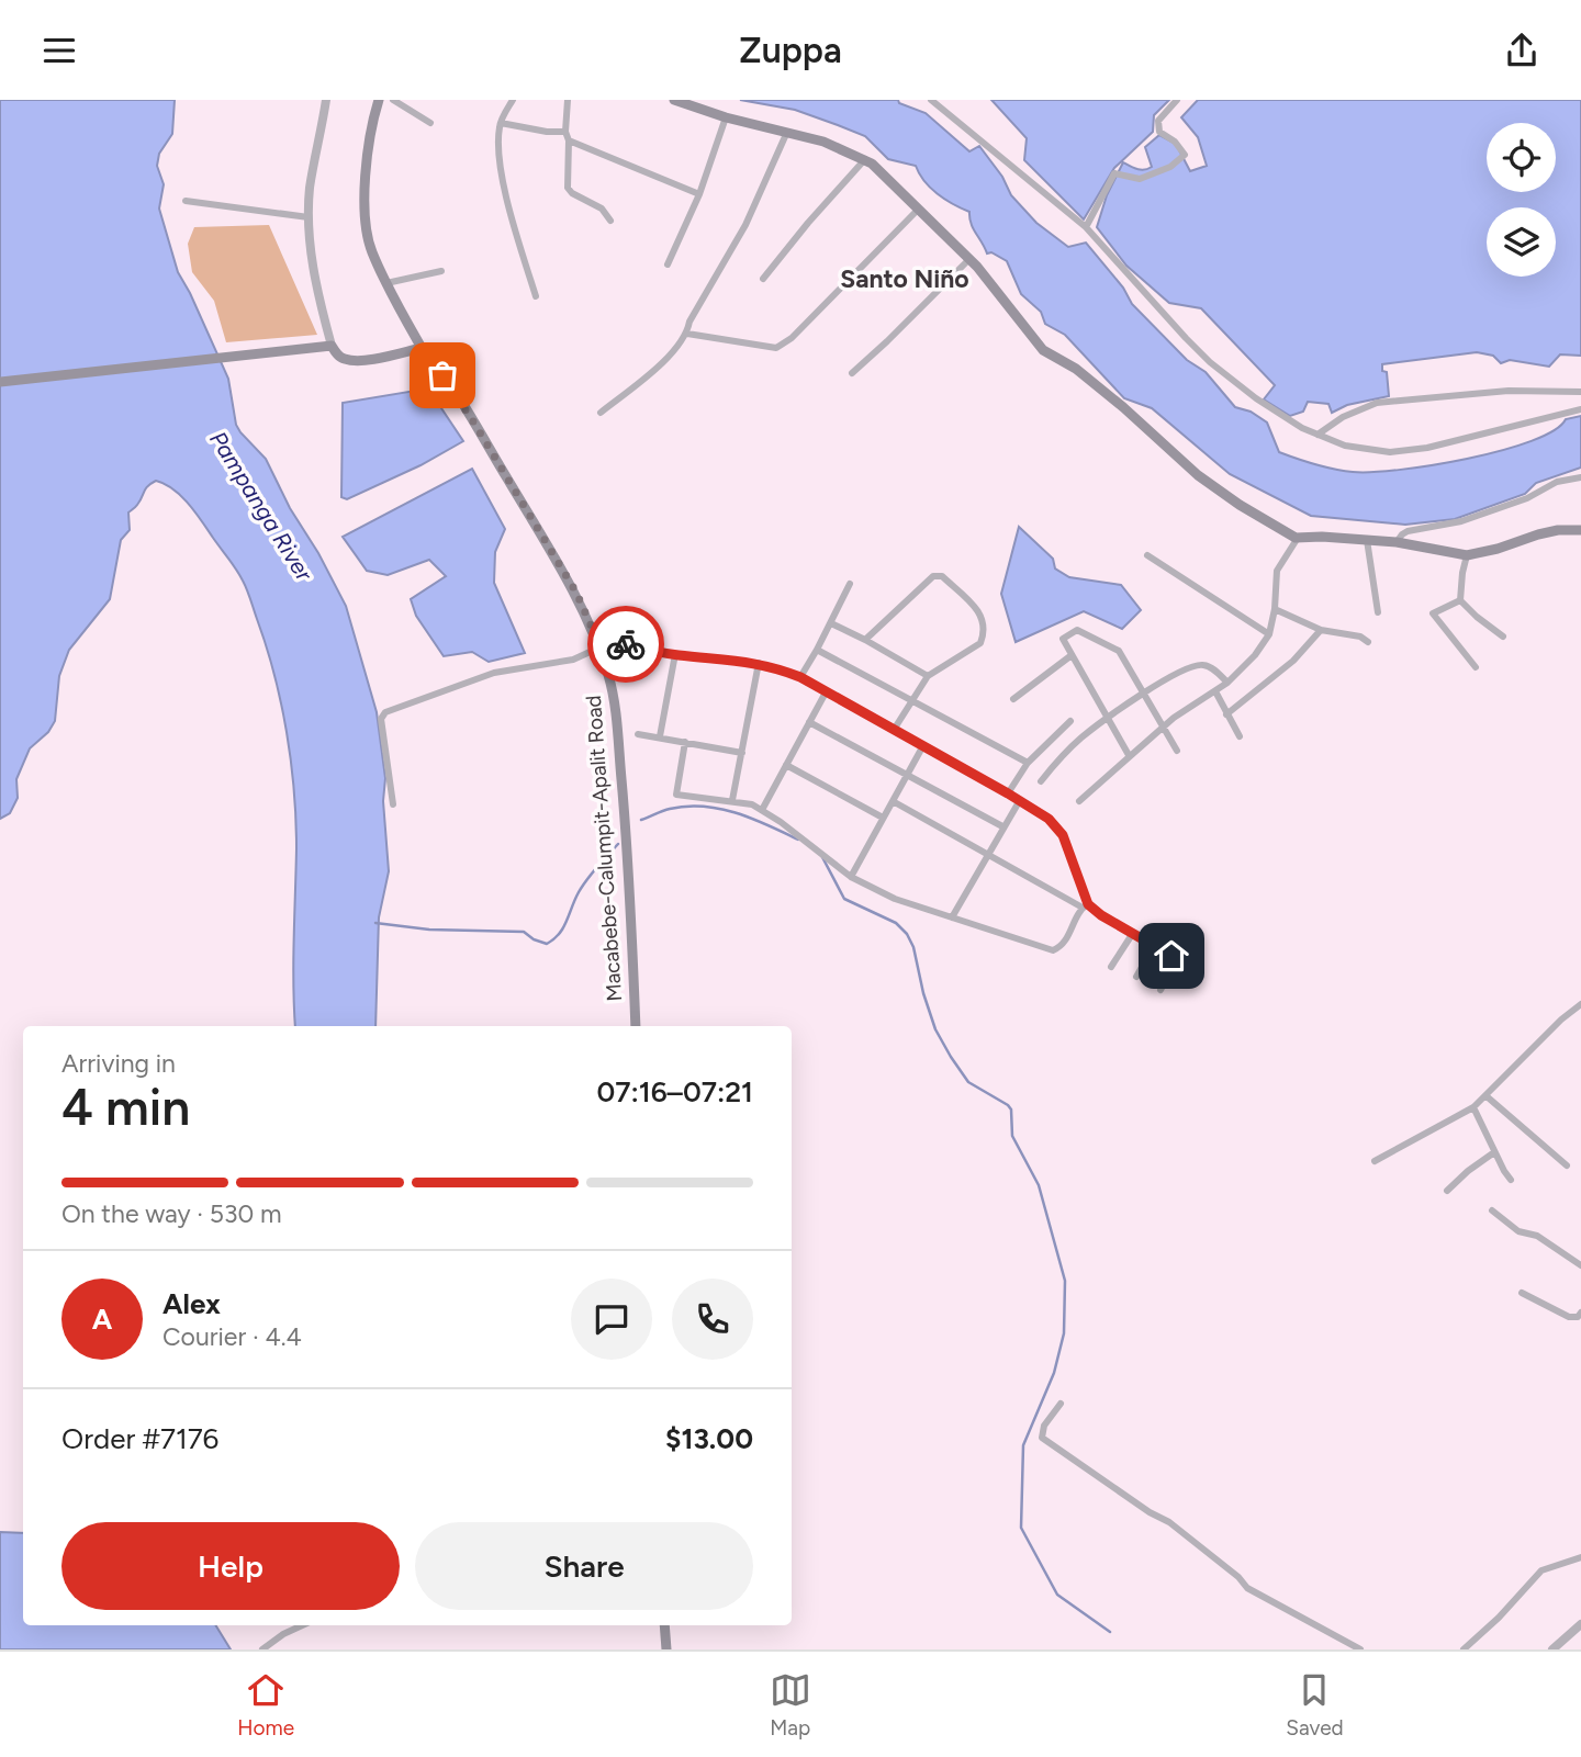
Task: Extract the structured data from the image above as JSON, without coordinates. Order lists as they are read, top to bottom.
{
  "streets": {
    "main road": ["Macabebe-Calumpit-Apalit Road"]
  },
  "districts": ["Santo Niño"],
  "water": ["Pampanga River"],
  "page": {
    "header": "Zuppa",
    "heading": ["4 min", "Arriving in", "07:16–07:21"],
    "panel": [
      "Alex",
      "Courier · 4.4",
      "Order #7176",
      "$13.00"
    ],
    "bar": "On the way · 530 m",
    "round": "A",
    "buttons": ["Help", "Share"],
    "tabs": ["Home", "Map", "Saved"]
  }
}
